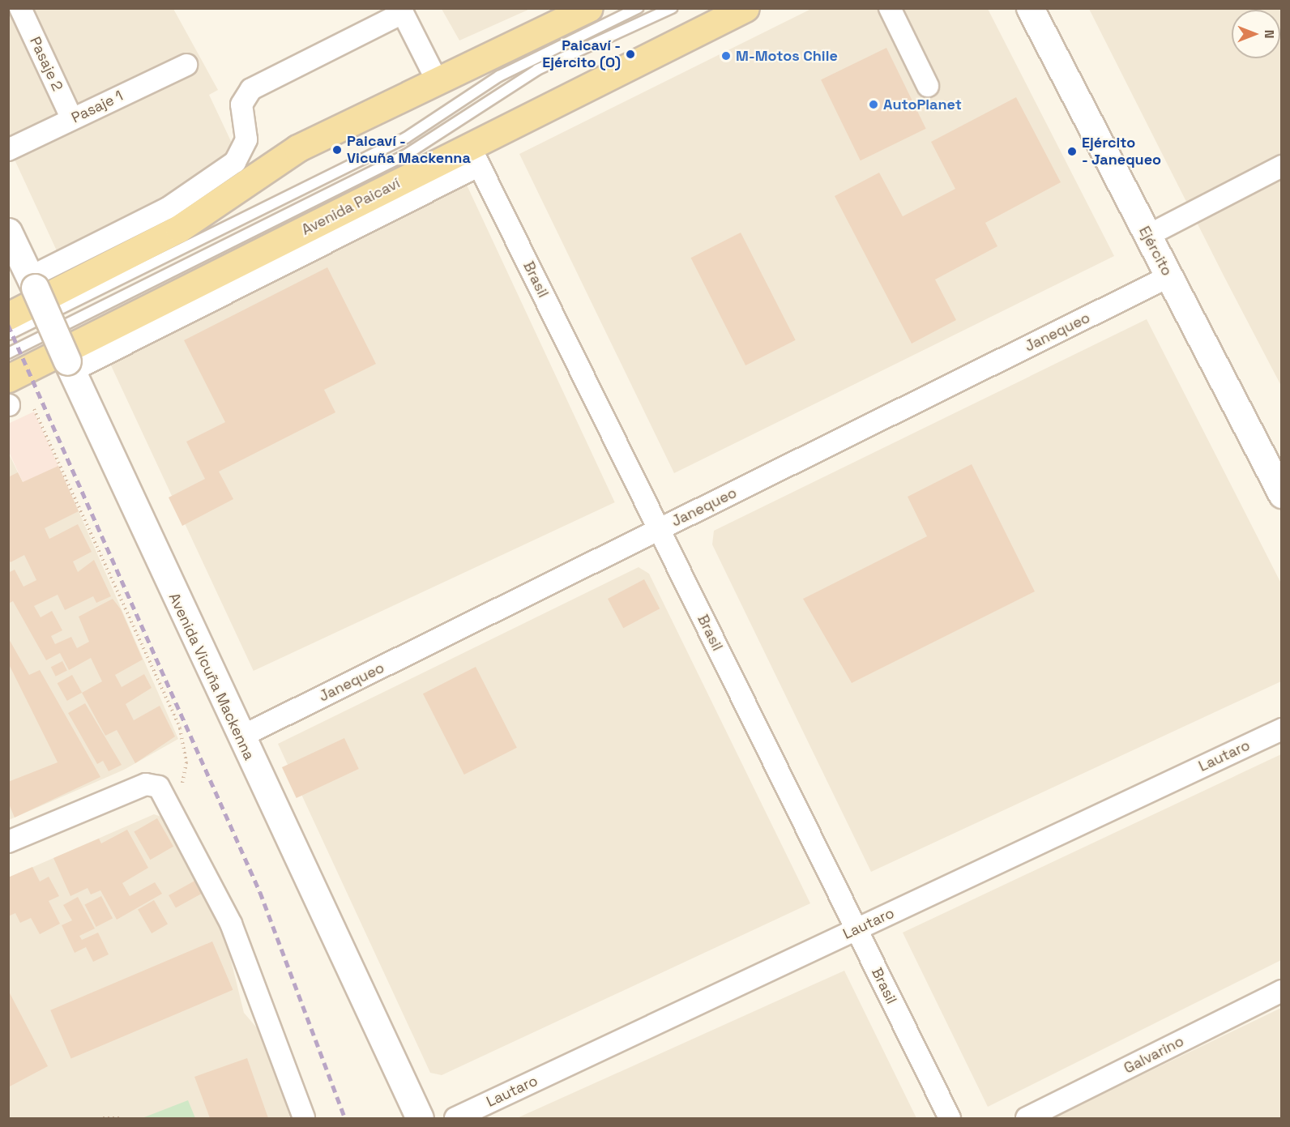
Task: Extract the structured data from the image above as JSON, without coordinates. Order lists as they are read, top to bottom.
{
  "streets": {
    "main road": ["Avenida Paicaví"],
    "street": [
      "Pasaje 2",
      "Pasaje 1",
      "Ejército",
      "Brasil",
      "Janequeo",
      "Avenida Vicuña Mackenna",
      "Lautaro",
      "Galvarino"
    ]
  },
  "crossings": [
    ["Pasaje 2", "Pasaje 1"],
    ["Avenida Paicaví", "Brasil"],
    ["Avenida Paicaví", "Avenida Vicuña Mackenna"],
    ["Ejército", "Janequeo"],
    ["Brasil", "Janequeo"],
    ["Brasil", "Lautaro"],
    ["Janequeo", "Avenida Vicuña Mackenna"]
  ],
  "places": [
    "Paicaví - Ejército (O)",
    "M-Motos Chile",
    "AutoPlanet",
    "Paicaví - Vicuña Mackenna",
    "Ejército - Janequeo"
  ],
  "north": "right"
}
